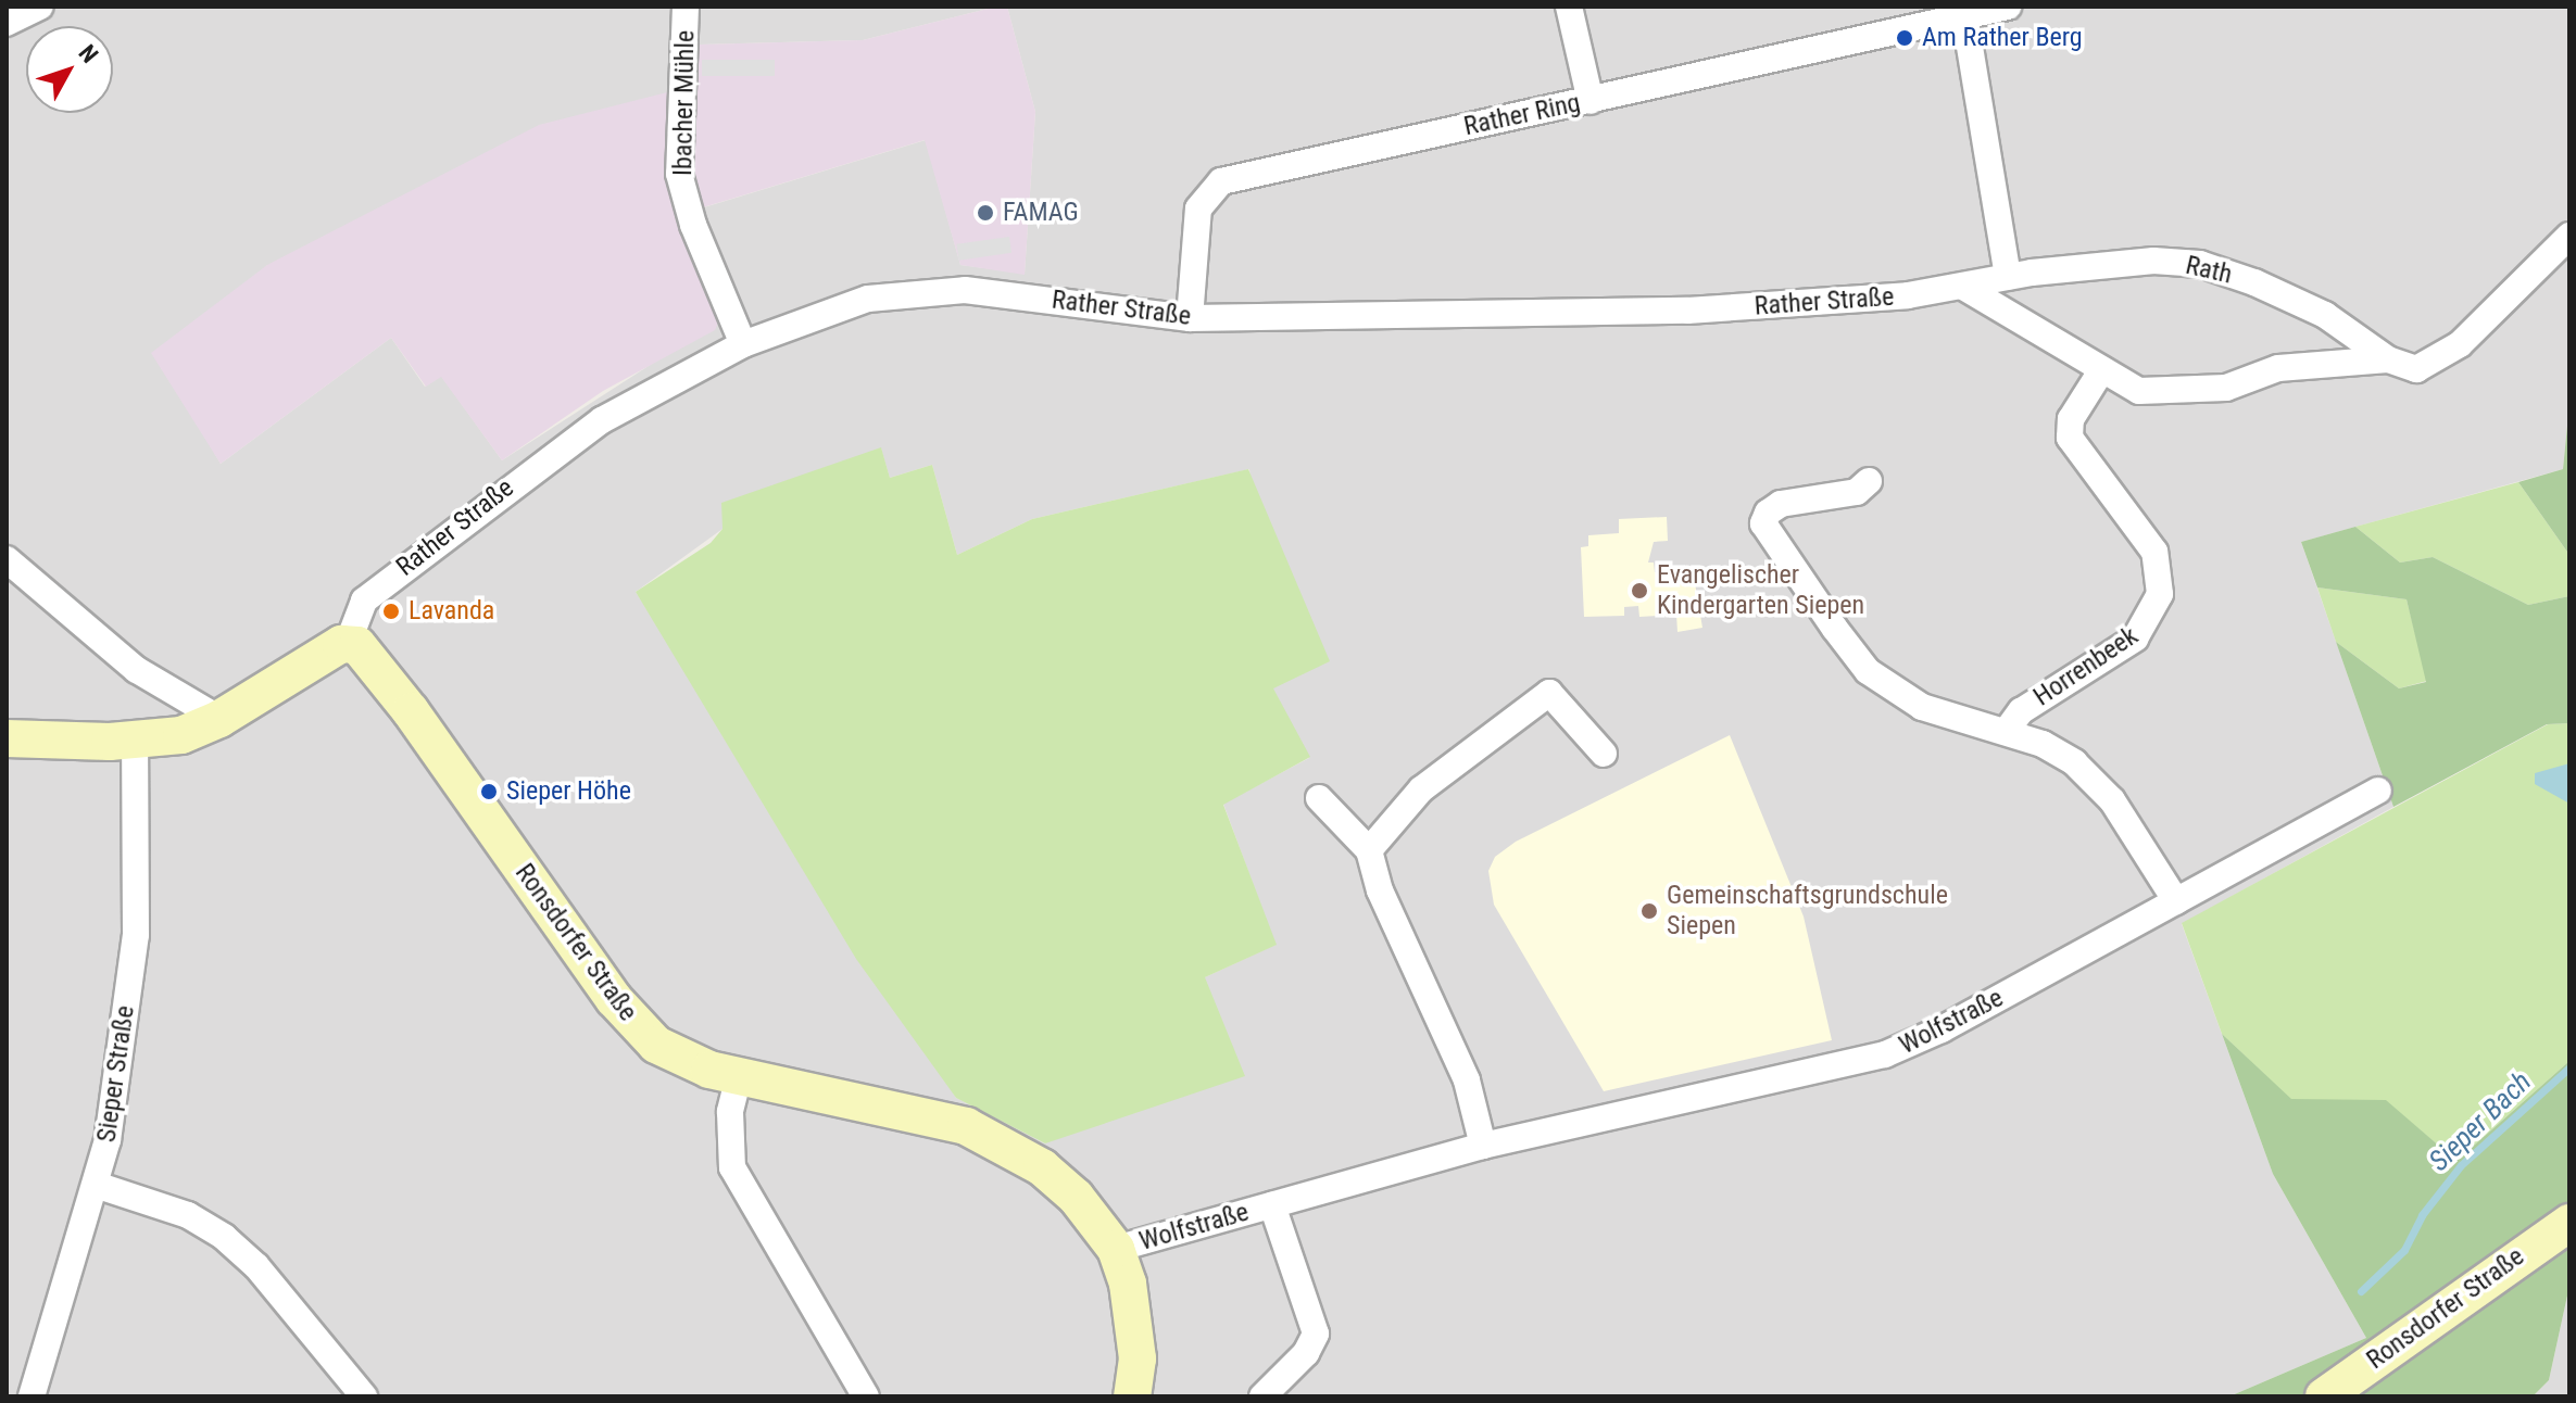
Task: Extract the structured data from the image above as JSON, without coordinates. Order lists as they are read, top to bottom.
{
  "streets": {
    "main road": ["Ronsdorfer Straße"],
    "street": [
      "Ibacher Mühle",
      "Rather Ring",
      "Rath",
      "Rather Straße",
      "Horrenbeek",
      "Wolfstraße",
      "Sieper Straße"
    ]
  },
  "crossings": [
    ["Ibacher Mühle", "Rather Straße"],
    ["Rather Ring", "Rather Straße"],
    ["Rath", "Rather Straße"],
    ["Rath", "Horrenbeek"],
    ["Rather Straße", "Ronsdorfer Straße"],
    ["Horrenbeek", "Wolfstraße"],
    ["Ronsdorfer Straße", "Wolfstraße"]
  ],
  "water": ["Sieper Bach"],
  "places": [
    "Am Rather Berg",
    "FAMAG",
    "Evangelischer Kindergarten Siepen",
    "Lavanda",
    "Sieper Höhe",
    "Gemeinschaftsgrundschule Siepen"
  ],
  "north": "top right"
}
